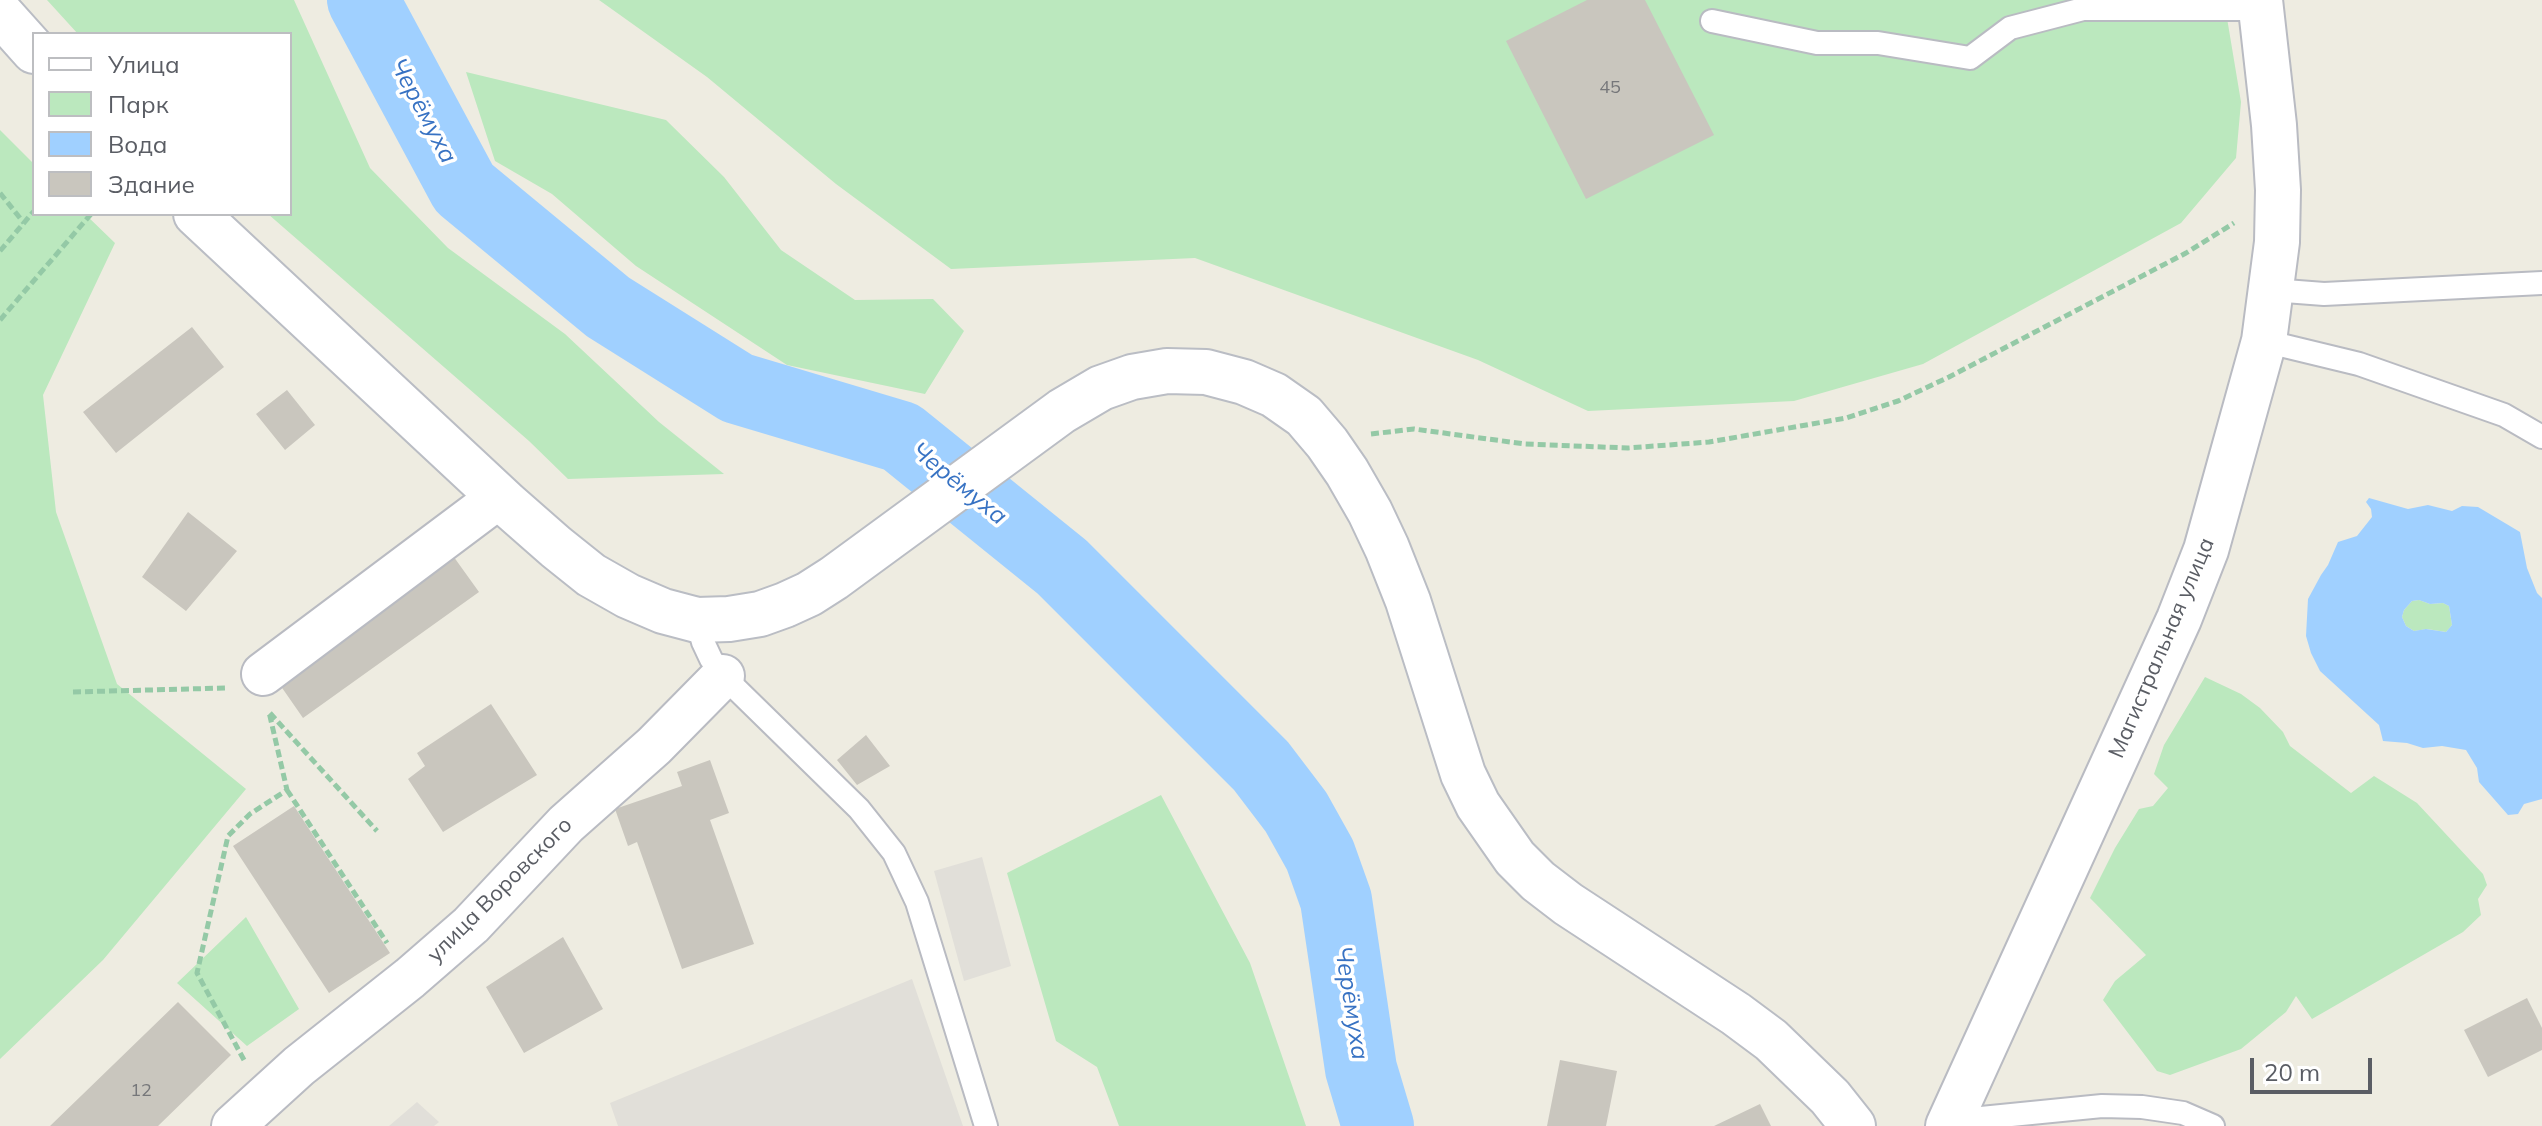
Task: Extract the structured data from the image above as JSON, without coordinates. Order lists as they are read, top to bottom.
{
  "streets": {
    "main road": ["Магистральная улица"],
    "street": ["улица Воровского"]
  },
  "water": ["Черёмуха"],
  "house_numbers": ["45", "12"],
  "legend": [
    "Улица",
    "Парк",
    "Вода",
    "Здание"
  ],
  "scale_bar": "20 m"
}
